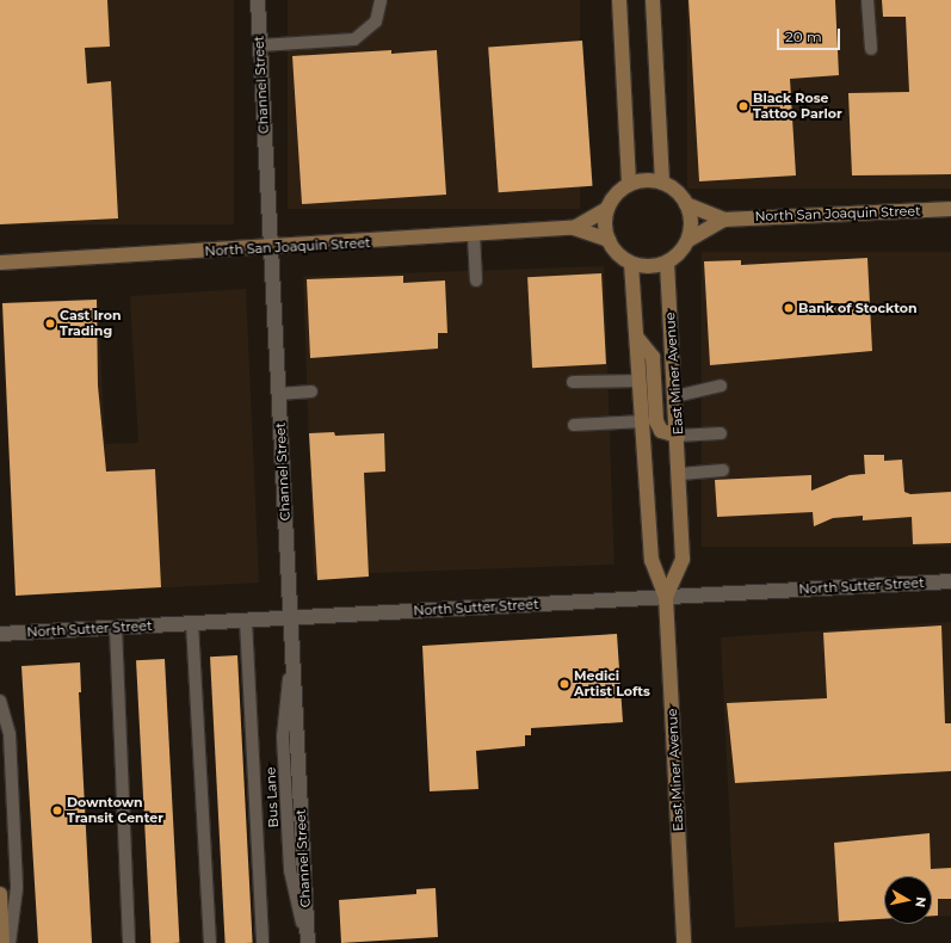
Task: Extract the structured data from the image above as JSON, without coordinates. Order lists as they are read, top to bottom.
{
  "streets": {
    "main road": ["North San Joaquin Street", "East Miner Avenue"],
    "street": ["Channel Street", "North Sutter Street"]
  },
  "crossings": [
    ["Channel Street", "North San Joaquin Street"],
    ["Channel Street", "North Sutter Street"],
    ["North San Joaquin Street", "East Miner Avenue"],
    ["East Miner Avenue", "North Sutter Street"]
  ],
  "places": [
    "Black Rose Tattoo Parlor",
    "Bank of Stockton",
    "Cast Iron Trading",
    "Medici Artist Lofts",
    "Downtown Transit Center"
  ],
  "scale_bar": "20 m",
  "north": "right"
}
